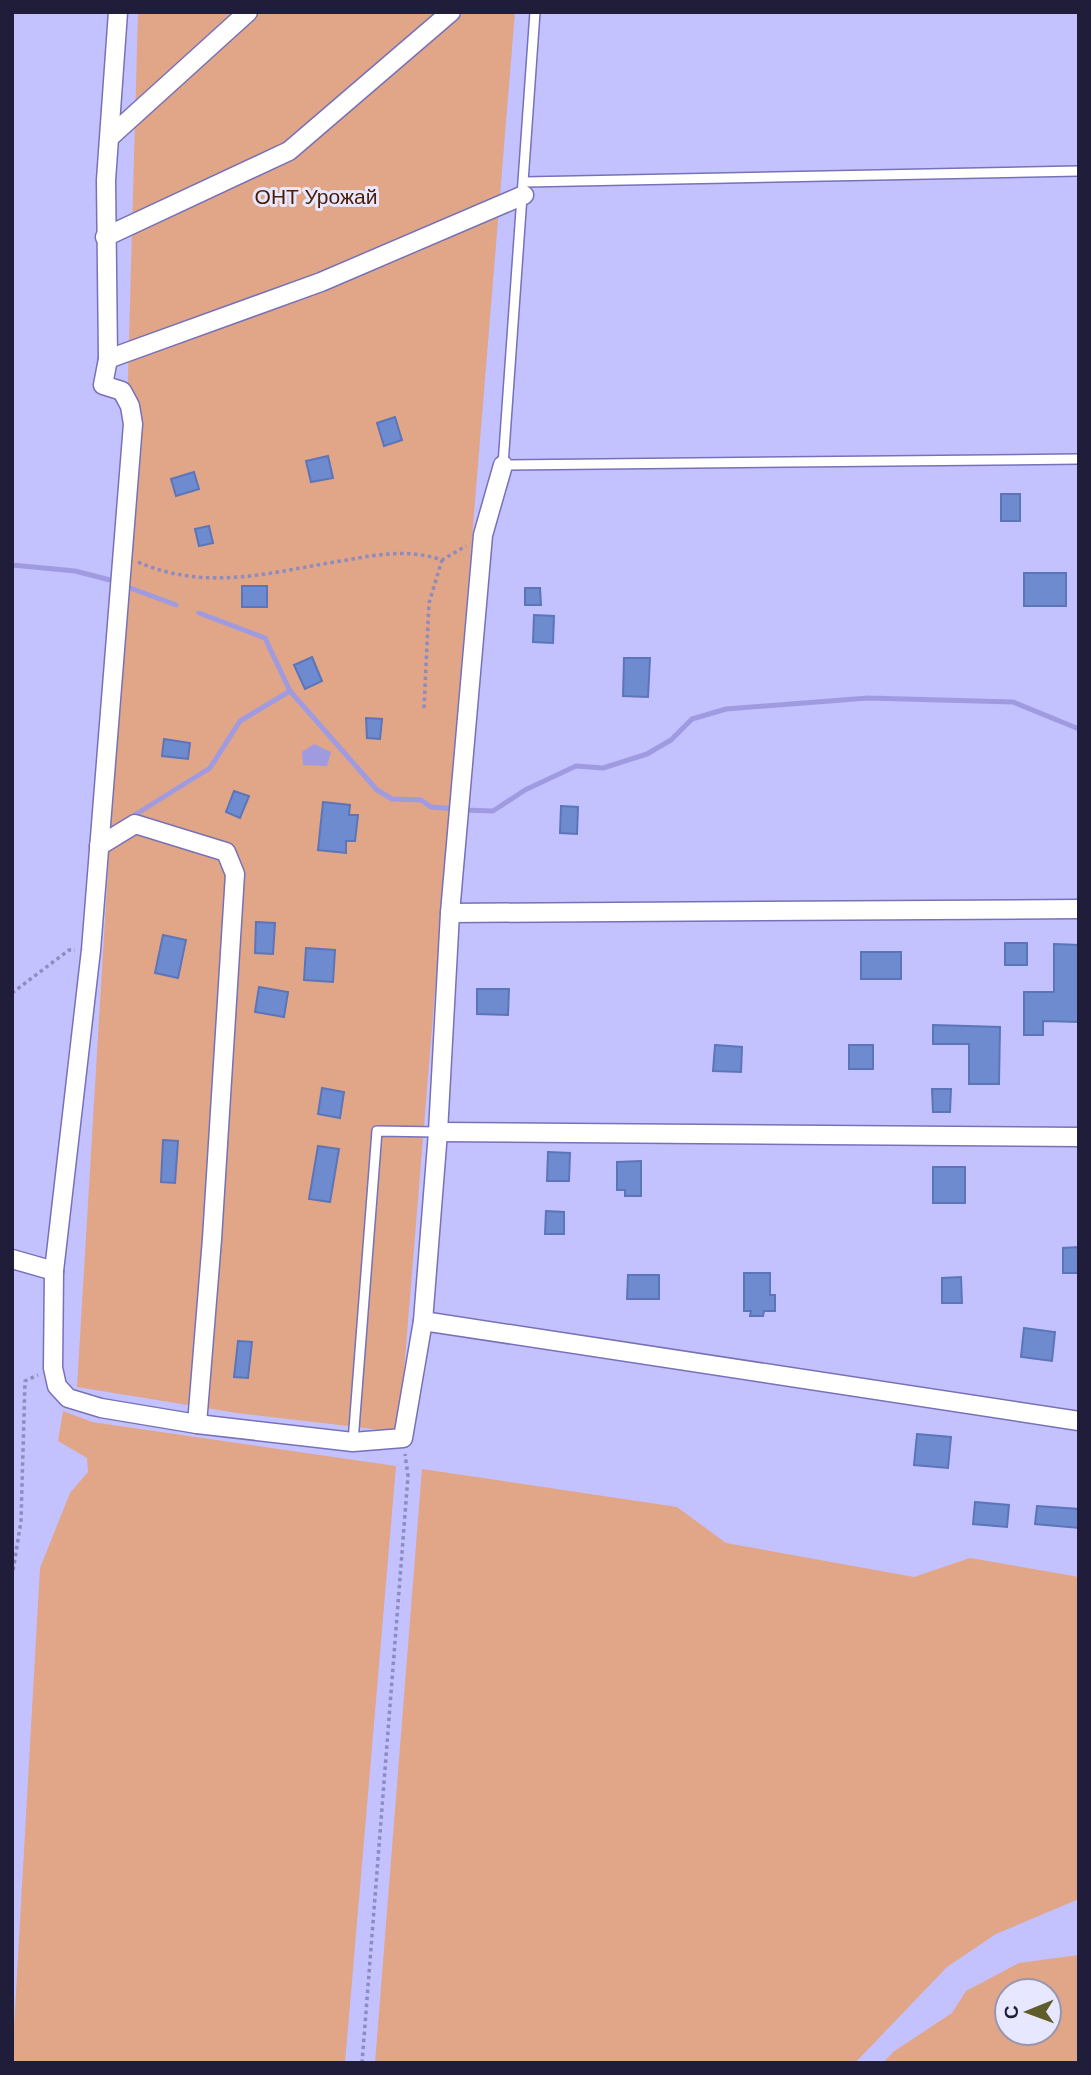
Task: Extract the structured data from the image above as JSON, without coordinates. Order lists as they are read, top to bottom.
{
  "parks": ["ОНТ Урожай"],
  "north": "left"
}
